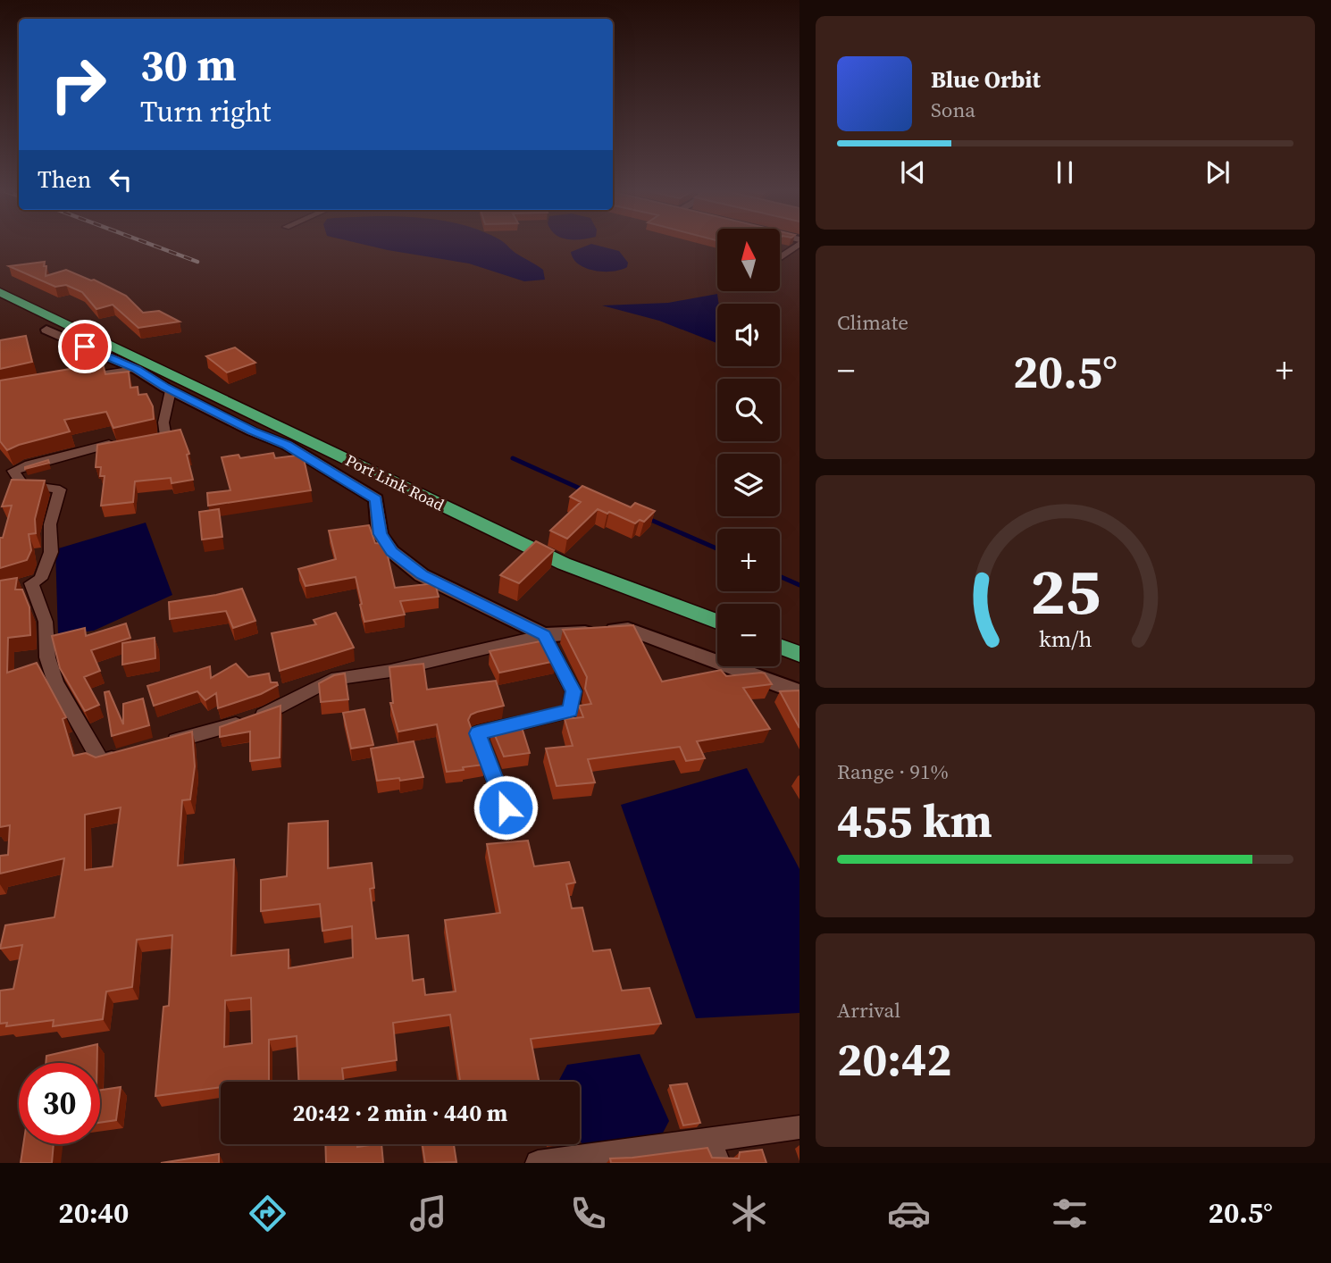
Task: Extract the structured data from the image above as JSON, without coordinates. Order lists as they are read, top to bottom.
{
  "streets": {
    "highway": ["Port Link Road"]
  },
  "north": "top",
  "page": {
    "turn": ["30 m", "Turn right"],
    "song": ["Blue Orbit", "Sona"],
    "then": "Then",
    "map_buttons": ["+", "−"],
    "tile": [
      "Climate",
      ["Range · 91%", "455 km"],
      ["Arrival", "20:42"]
    ],
    "heat": ["−", "20.5°", "+"],
    "limit": "30",
    "trip": "20:42 · 2 min · 440 m",
    "tabs": ["20:40", "20.5°"],
    "gauge": ["25", "km/h"]
  }
}
